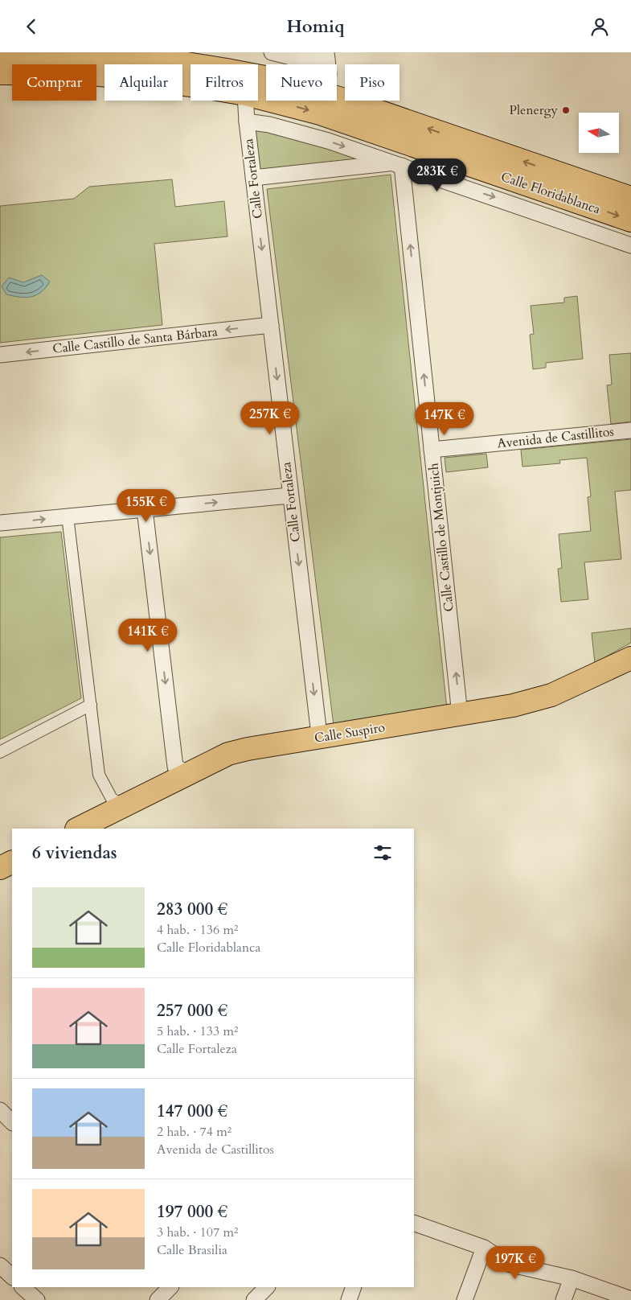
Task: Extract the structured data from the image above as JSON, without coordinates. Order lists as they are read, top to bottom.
{
  "streets": {
    "main road": ["Calle Floridablanca", "Calle Suspiro"],
    "street": [
      "Calle Fortaleza",
      "Calle Castillo de Santa Bárbara",
      "Avenida de Castillitos",
      "Calle Castillo de Montjuich"
    ]
  },
  "crossings": [
    ["Calle Fortaleza", "Calle Floridablanca"],
    ["Calle Fortaleza", "Calle Castillo de Santa Bárbara"],
    ["Calle Fortaleza", "Calle Suspiro"],
    ["Calle Floridablanca", "Calle Castillo de Montjuich"],
    ["Avenida de Castillitos", "Calle Castillo de Montjuich"],
    ["Calle Castillo de Montjuich", "Calle Suspiro"]
  ],
  "one_way": ["Calle Fortaleza", "Calle Castillo de Santa Bárbara", "Calle Castillo de Montjuich"],
  "places": ["Plenergy"],
  "north": "left",
  "page": {
    "header": "Homiq",
    "chip": [
      "Comprar",
      "Alquilar",
      "Filtros",
      "Nuevo",
      "Piso"
    ],
    "price": [
      "283K €",
      "257K €",
      "147K €",
      "155K €",
      "141K €",
      "197K €"
    ],
    "heading": "6 viviendas",
    "list": [
      {
        "name": "283 000 €",
        "note": "4 hab. · 136 m² · Calle Floridablanca"
      },
      {
        "name": "257 000 €",
        "note": "5 hab. · 133 m² · Calle Fortaleza"
      },
      {
        "name": "147 000 €",
        "note": "2 hab. · 74 m² · Avenida de Castillitos"
      },
      {
        "name": "197 000 €",
        "note": "3 hab. · 107 m² · Calle Brasilia"
      }
    ]
  }
}
